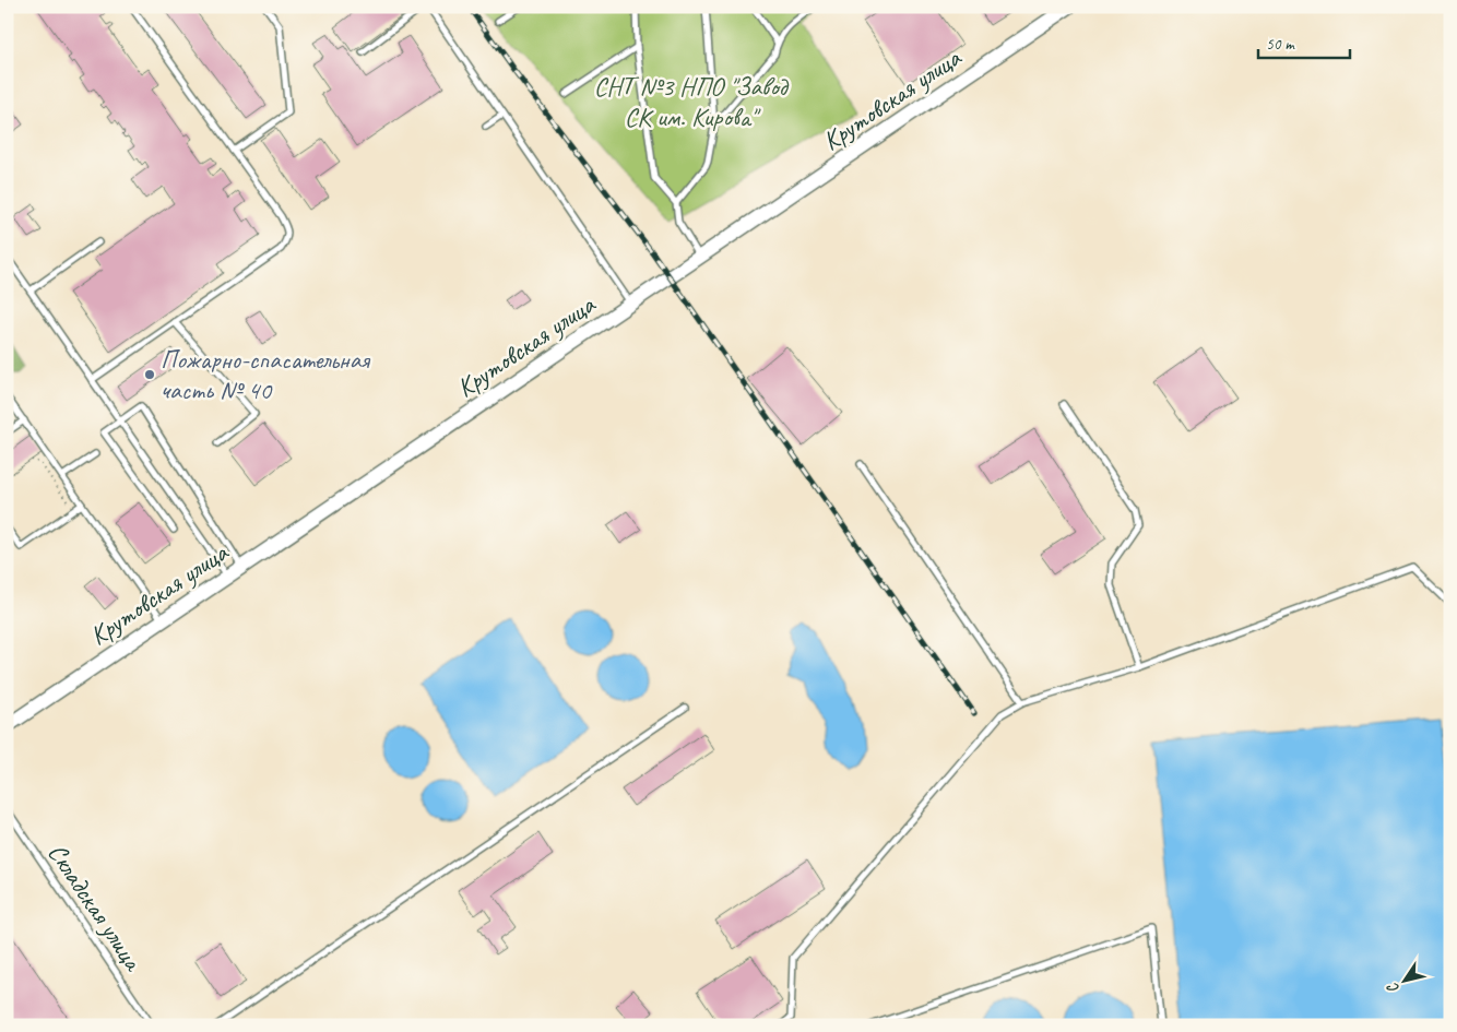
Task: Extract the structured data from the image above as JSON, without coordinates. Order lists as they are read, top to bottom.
{
  "streets": {
    "street": ["Крутовская улица"],
    "lane": ["Складская улица"]
  },
  "parks": ["СНТ №3 НПО \"Завод СК им. Кирова\""],
  "places": ["Пожарно-спасательная часть № 40"],
  "scale_bar": "50 m",
  "north": "bottom left"
}
